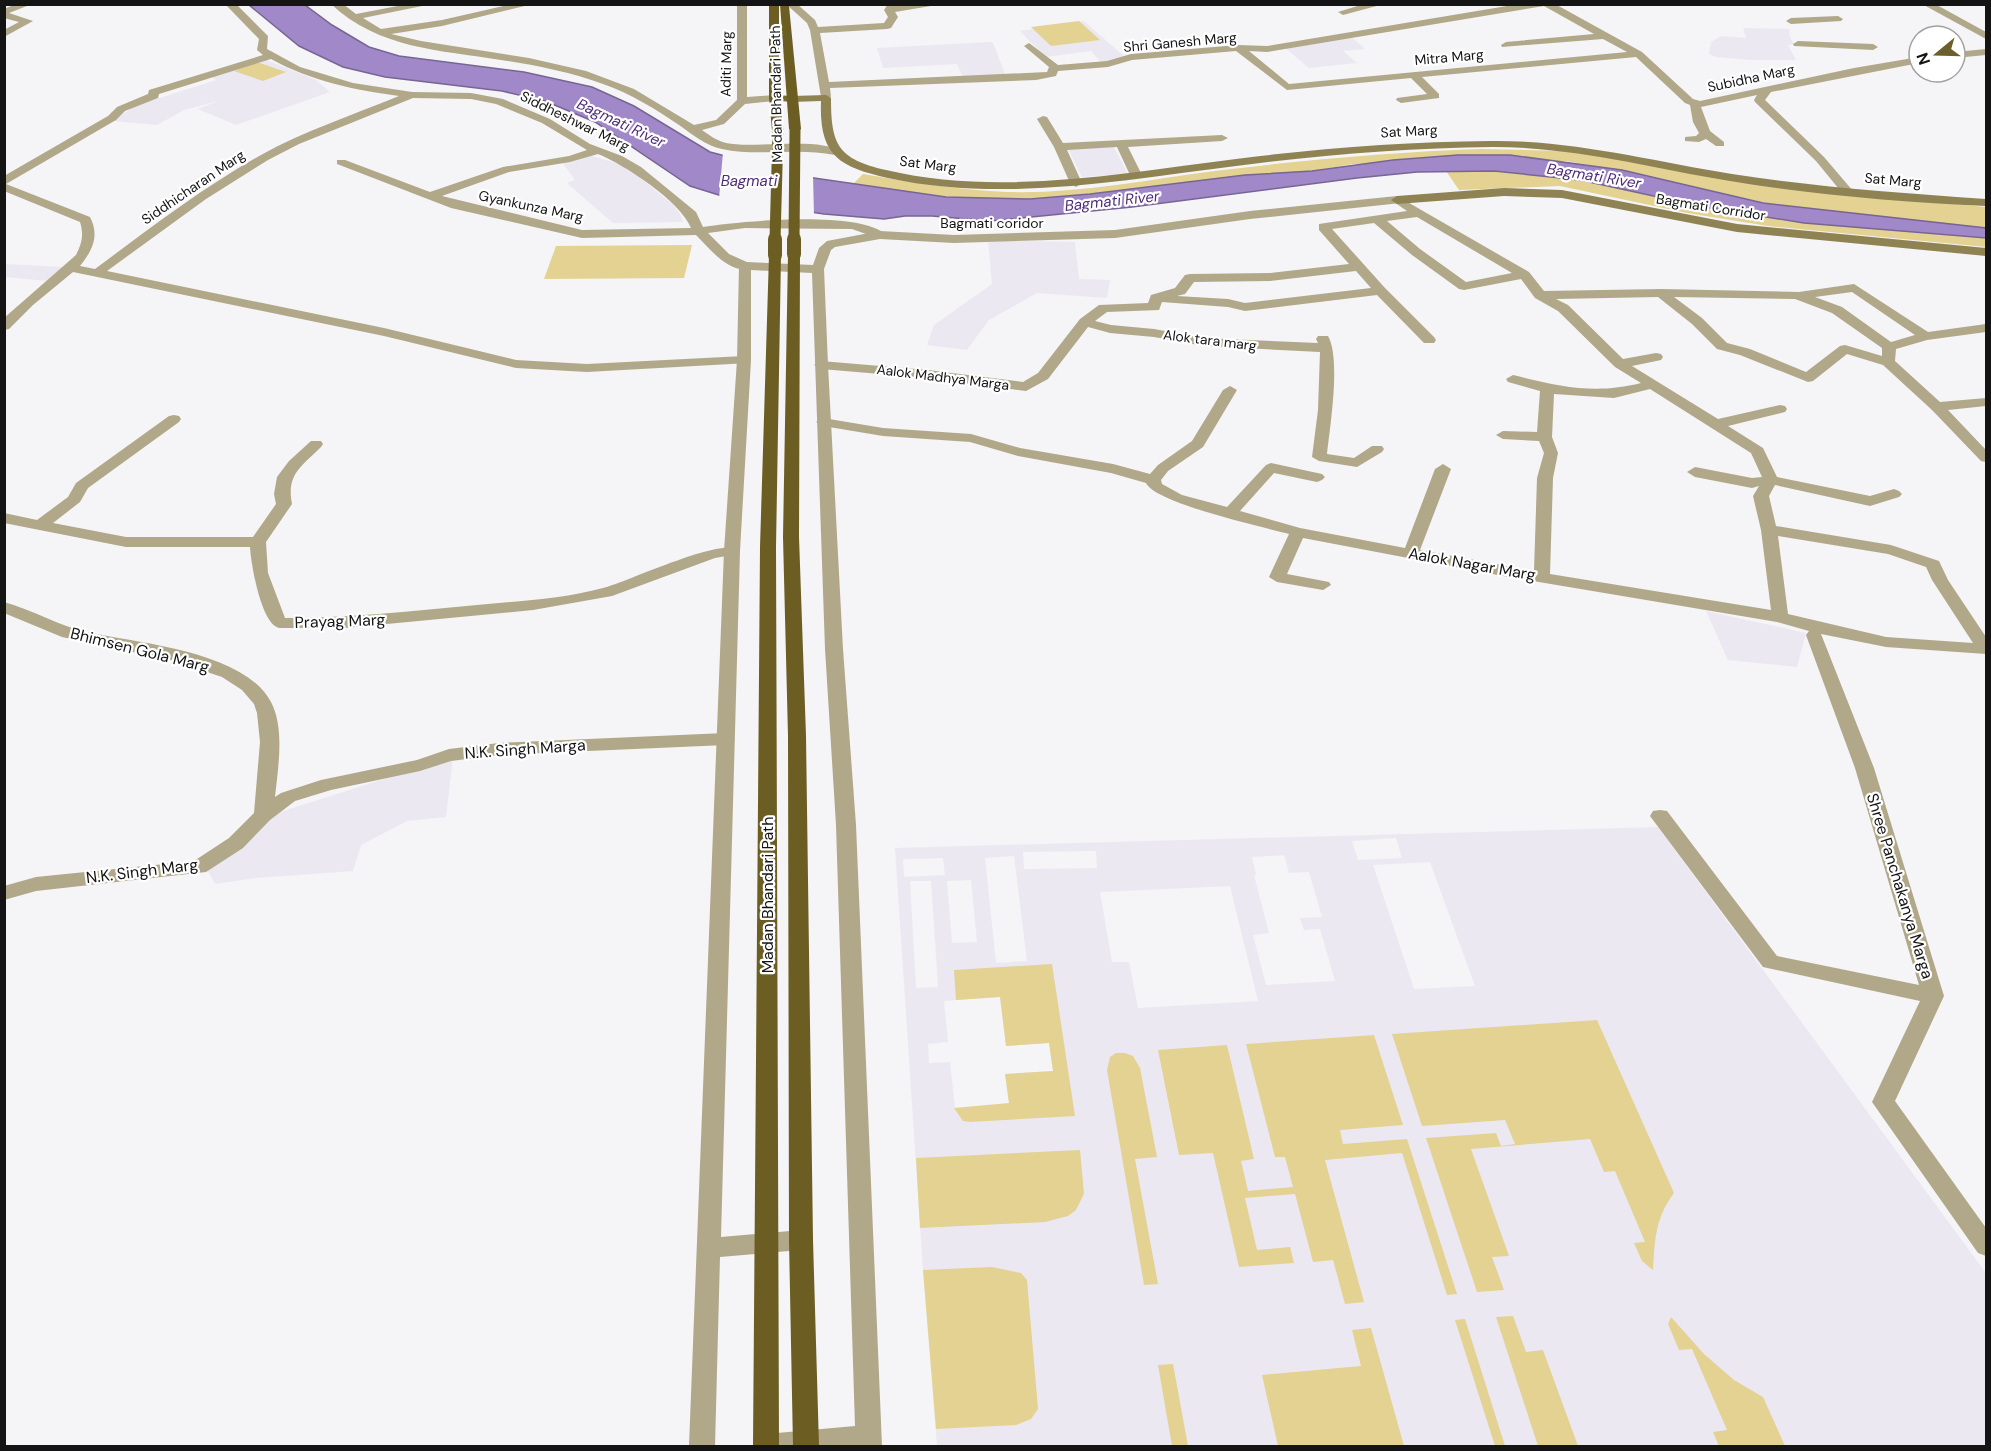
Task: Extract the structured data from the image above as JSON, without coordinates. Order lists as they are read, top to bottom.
{
  "streets": {
    "highway": ["Madan Bhandari Path"],
    "main road": ["Sat Marg", "Bagmati Corridor"],
    "street": [
      "Shri Ganesh Marg",
      "Mitra Marg",
      "Aditi Marg",
      "Subidha Marg",
      "Siddheshwar Marg",
      "Siddhicharan Marg",
      "Gyankunza Marg",
      "Bagmati coridor",
      "Alok tara marg",
      "Aalok Madhya Marga",
      "Aalok Nagar Marg",
      "Prayag Marg",
      "Bhimsen Gola Marg",
      "N.K. Singh Marga",
      "N.K. Singh Marg",
      "Shree Panchakanya Marga"
    ]
  },
  "crossings": [
    ["Shri Ganesh Marg", "Mitra Marg"],
    ["Mitra Marg", "Subidha Marg"],
    ["Siddheshwar Marg", "Siddhicharan Marg"],
    ["Siddheshwar Marg", "Gyankunza Marg"],
    ["Gyankunza Marg", "Bagmati coridor"],
    ["Bagmati Corridor", "Bagmati coridor"],
    ["Alok tara marg", "Aalok Madhya Marga"],
    ["Bhimsen Gola Marg", "N.K. Singh Marga"],
    ["Bhimsen Gola Marg", "N.K. Singh Marg"],
    ["N.K. Singh Marga", "N.K. Singh Marg"]
  ],
  "water": ["Bagmati River", "Bagmati"],
  "north": "left"
}
